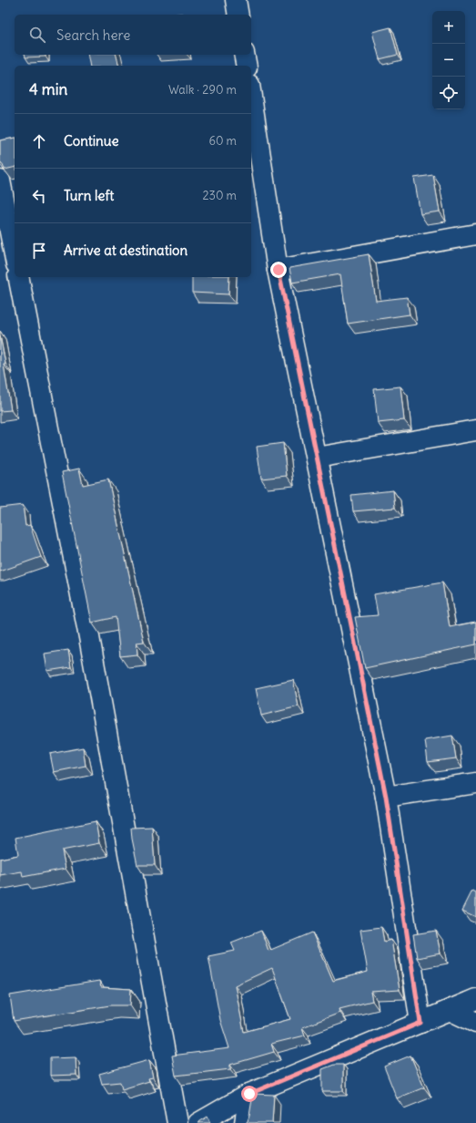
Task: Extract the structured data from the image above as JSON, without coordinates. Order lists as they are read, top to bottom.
{
  "page": {
    "map_buttons": ["+", "−"],
    "search": "Search here",
    "heading": ["4 min", "Walk · 290 m"],
    "list": [
      ["Continue", "60 m"],
      ["Turn left", "230 m"],
      "Arrive at destination"
    ]
  }
}
